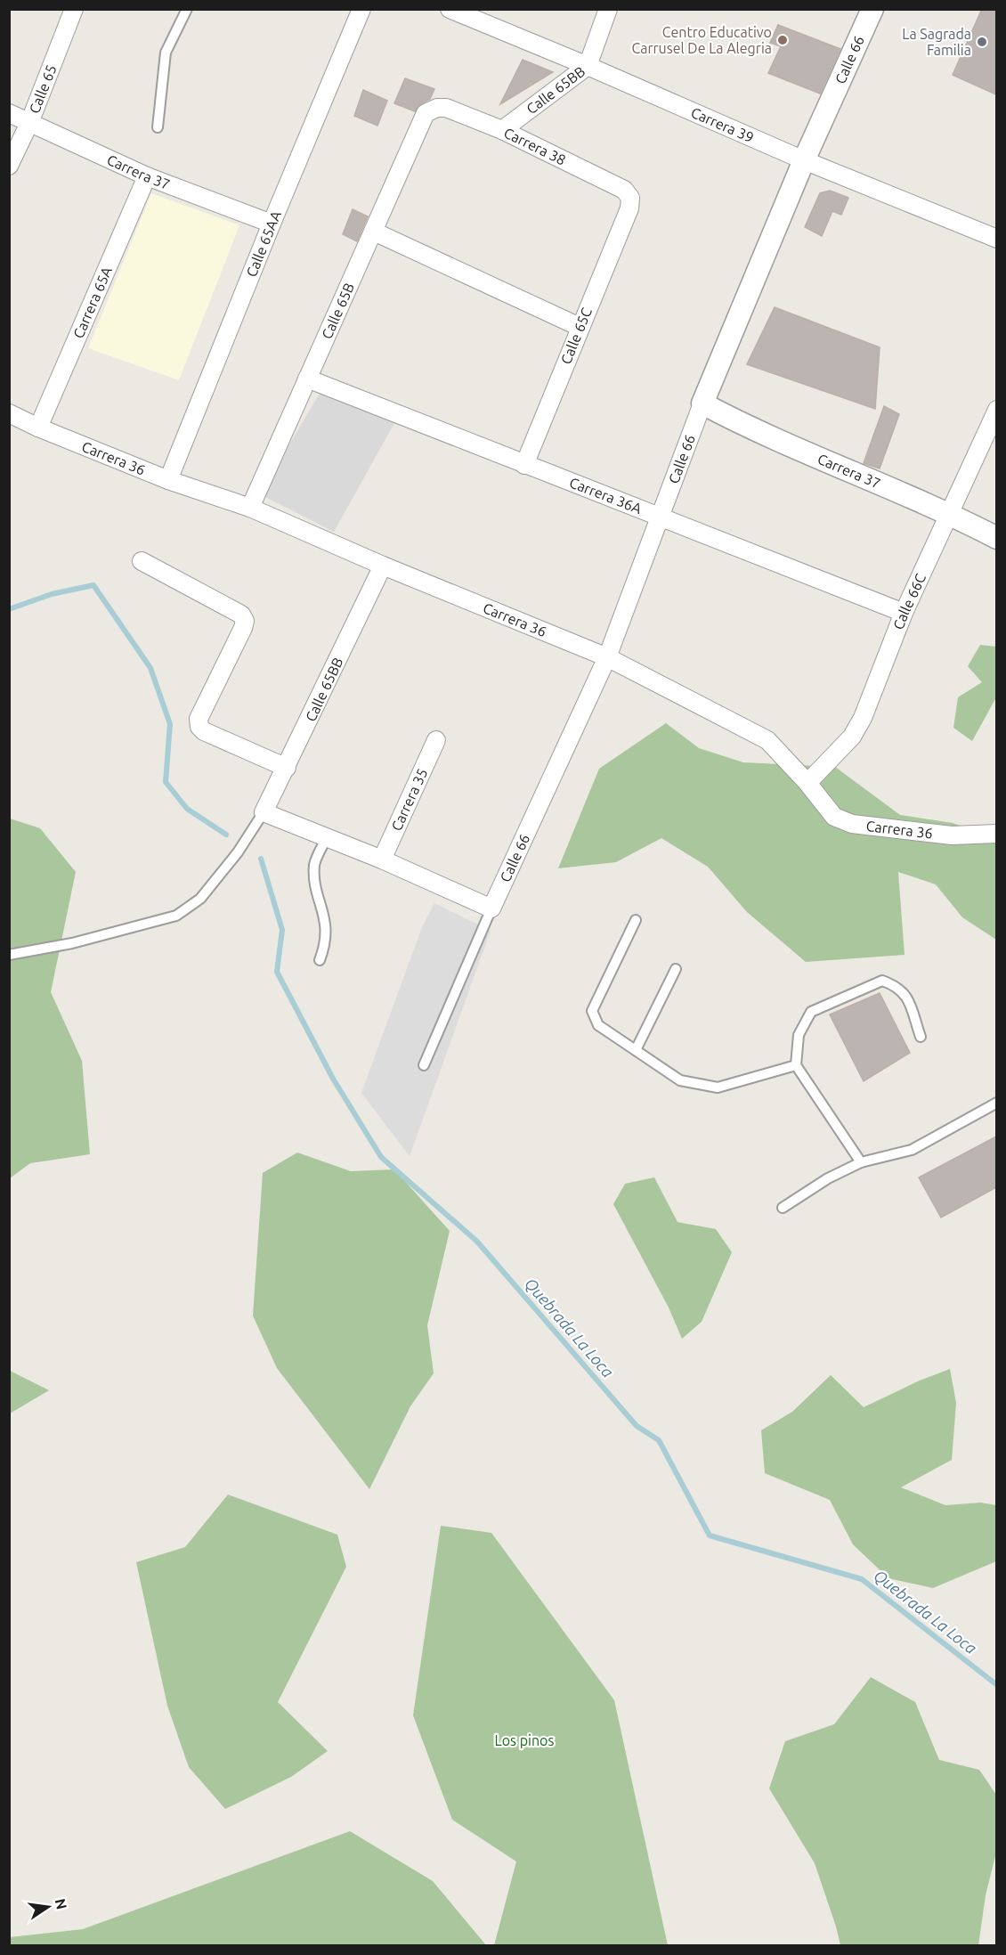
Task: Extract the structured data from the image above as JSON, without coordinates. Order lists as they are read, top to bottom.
{
  "streets": {
    "street": [
      "Calle 66",
      "Calle 65",
      "Calle 65BB",
      "Carrera 39",
      "Carrera 38",
      "Carrera 37",
      "Calle 65AA",
      "Carrera 65A",
      "Calle 65B",
      "Calle 65C",
      "Carrera 36",
      "Carrera 36A",
      "Calle 66C",
      "Carrera 35"
    ]
  },
  "crossings": [
    ["Calle 66", "Carrera 39"],
    ["Calle 66", "Carrera 37"],
    ["Calle 66", "Carrera 36"],
    ["Calle 66", "Carrera 36A"],
    ["Calle 65", "Carrera 37"],
    ["Calle 65BB", "Carrera 39"],
    ["Calle 65BB", "Carrera 38"],
    ["Calle 65BB", "Carrera 36"],
    ["Carrera 38", "Calle 65B"],
    ["Carrera 38", "Calle 65C"],
    ["Carrera 37", "Calle 65AA"],
    ["Carrera 37", "Carrera 65A"],
    ["Carrera 37", "Calle 66C"],
    ["Calle 65AA", "Carrera 36"],
    ["Carrera 65A", "Carrera 36"],
    ["Calle 65B", "Carrera 36"],
    ["Calle 65B", "Carrera 36A"],
    ["Calle 65C", "Carrera 36A"],
    ["Carrera 36", "Calle 66C"],
    ["Carrera 36A", "Calle 66C"]
  ],
  "water": ["Quebrada La Loca"],
  "parks": ["Los pinos"],
  "places": ["Centro Educativo Carrusel De La Alegria", "La Sagrada Familia"],
  "north": "right"
}
